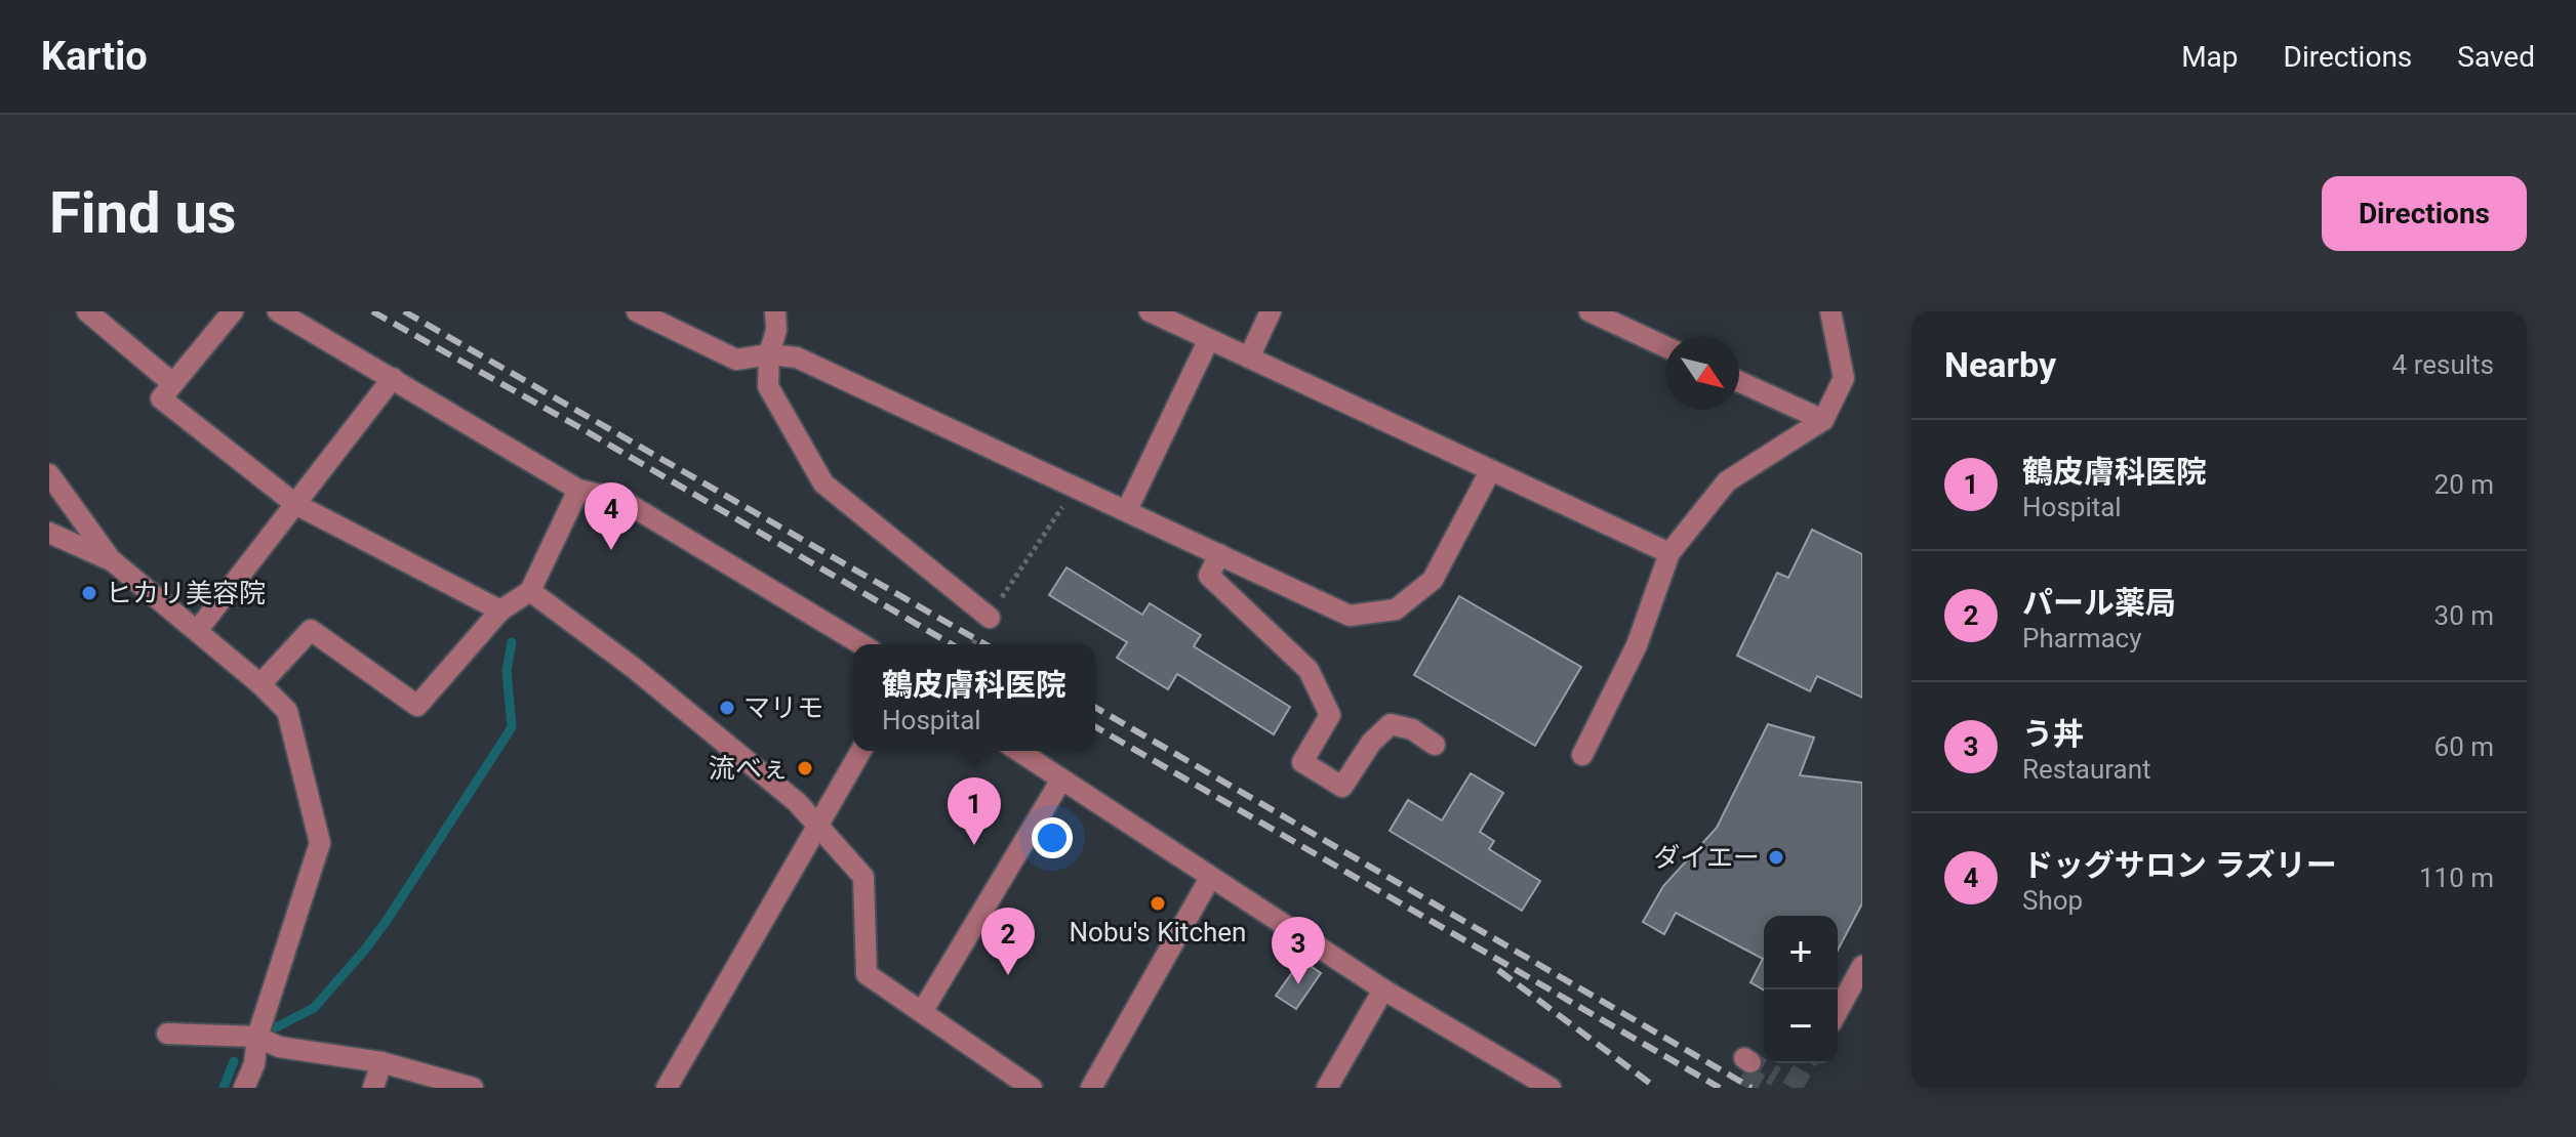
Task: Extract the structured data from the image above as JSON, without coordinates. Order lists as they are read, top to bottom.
{
  "places": [
    "ヒカリ美容院",
    "マリモ",
    "流べぇ",
    "ダイエー",
    "Nobu's Kitchen"
  ],
  "north": "bottom right",
  "page": {
    "header": "Kartio",
    "nav": ["Map", "Directions", "Saved"],
    "buttons": "Directions",
    "title": "Find us",
    "heading": ["Nearby", "4 results"],
    "list": [
      {
        "mark": "1",
        "name": "鶴皮膚科医院",
        "note": "Hospital",
        "value": "20 m"
      },
      {
        "mark": "2",
        "name": "パール薬局",
        "note": "Pharmacy",
        "value": "30 m"
      },
      {
        "mark": "3",
        "name": "う丼",
        "note": "Restaurant",
        "value": "60 m"
      },
      {
        "mark": "4",
        "name": "ドッグサロン ラズリー",
        "note": "Shop",
        "value": "110 m"
      }
    ],
    "pins": [
      "4",
      "1",
      "2",
      "3"
    ],
    "popup": ["鶴皮膚科医院", "Hospital"],
    "map_buttons": ["+", "−"]
  }
}
